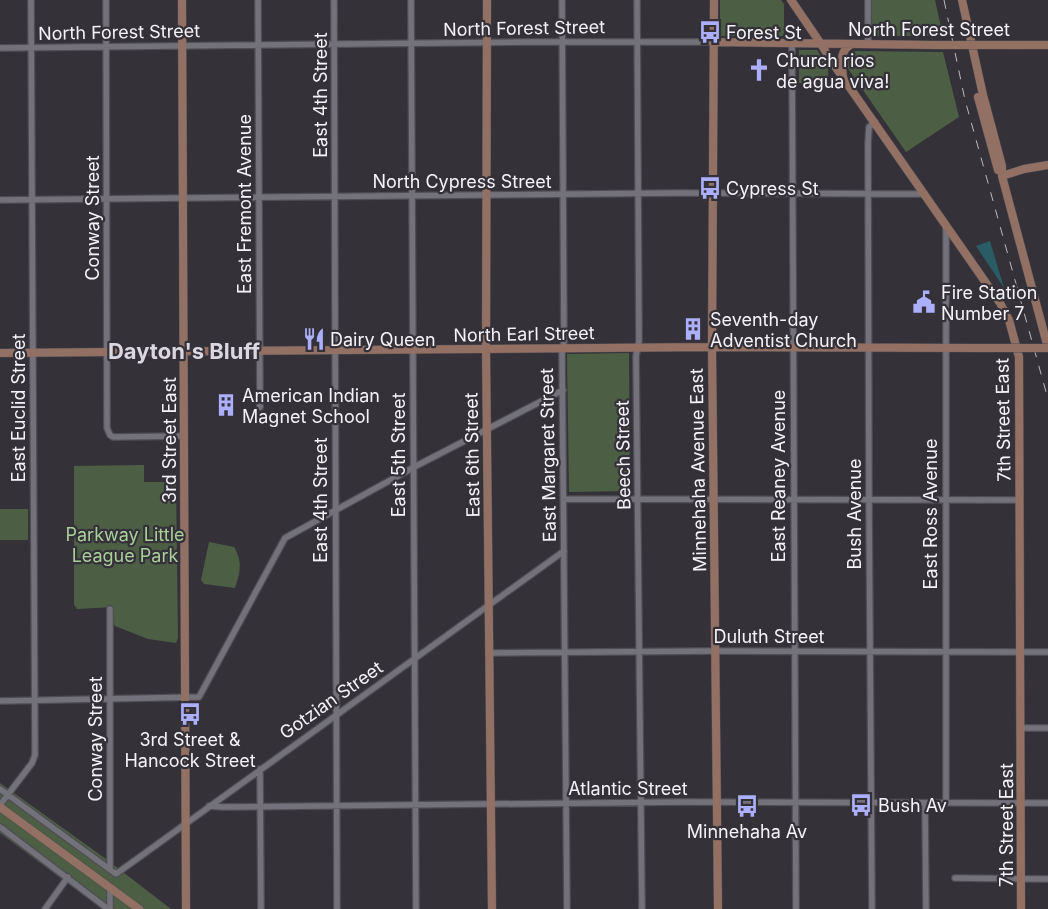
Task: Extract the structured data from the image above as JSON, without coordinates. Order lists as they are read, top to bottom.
{
  "streets": {
    "street": [
      "North Forest Street",
      "East 4th Street",
      "North Cypress Street",
      "East Fremont Avenue",
      "Conway Street",
      "North Earl Street",
      "East Euclid Street",
      "7th Street East",
      "3rd Street East",
      "East 5th Street",
      "East 6th Street",
      "East Margaret Street",
      "Beech Street",
      "Minnehaha Avenue East",
      "East Reaney Avenue",
      "Bush Avenue",
      "East Ross Avenue",
      "Duluth Street",
      "Gotzian Street",
      "Atlantic Street"
    ]
  },
  "crossings": [
    ["North Forest Street", "East 4th Street"],
    ["North Forest Street", "East Fremont Avenue"],
    ["North Forest Street", "Conway Street"],
    ["North Forest Street", "East Euclid Street"],
    ["North Forest Street", "7th Street East"],
    ["North Forest Street", "3rd Street East"],
    ["North Forest Street", "East 5th Street"],
    ["North Forest Street", "East 6th Street"],
    ["North Forest Street", "East Margaret Street"],
    ["North Forest Street", "Beech Street"],
    ["North Forest Street", "Minnehaha Avenue East"],
    ["North Forest Street", "East Reaney Avenue"],
    ["East 4th Street", "North Cypress Street"],
    ["East 4th Street", "North Earl Street"],
    ["East 4th Street", "Gotzian Street"],
    ["East 4th Street", "Atlantic Street"],
    ["North Cypress Street", "East Fremont Avenue"],
    ["North Cypress Street", "Conway Street"],
    ["North Cypress Street", "East Euclid Street"],
    ["North Cypress Street", "7th Street East"],
    ["North Cypress Street", "3rd Street East"],
    ["North Cypress Street", "East 5th Street"],
    ["North Cypress Street", "East 6th Street"],
    ["North Cypress Street", "East Margaret Street"],
    ["North Cypress Street", "Beech Street"],
    ["North Cypress Street", "Minnehaha Avenue East"],
    ["North Cypress Street", "East Reaney Avenue"],
    ["North Cypress Street", "Bush Avenue"],
    ["East Fremont Avenue", "North Earl Street"],
    ["Conway Street", "North Earl Street"],
    ["Conway Street", "3rd Street East"],
    ["Conway Street", "Gotzian Street"],
    ["North Earl Street", "East Euclid Street"],
    ["North Earl Street", "3rd Street East"],
    ["North Earl Street", "East 5th Street"],
    ["North Earl Street", "East 6th Street"],
    ["North Earl Street", "East Margaret Street"],
    ["North Earl Street", "Beech Street"],
    ["North Earl Street", "Minnehaha Avenue East"],
    ["North Earl Street", "East Reaney Avenue"],
    ["North Earl Street", "Bush Avenue"],
    ["North Earl Street", "East Ross Avenue"],
    ["7th Street East", "Bush Avenue"],
    ["7th Street East", "East Ross Avenue"],
    ["7th Street East", "Duluth Street"],
    ["7th Street East", "Atlantic Street"],
    ["3rd Street East", "Gotzian Street"],
    ["East 5th Street", "Gotzian Street"],
    ["East 5th Street", "Atlantic Street"],
    ["East 6th Street", "Duluth Street"],
    ["East 6th Street", "Gotzian Street"],
    ["East 6th Street", "Atlantic Street"],
    ["East Margaret Street", "Duluth Street"],
    ["East Margaret Street", "Gotzian Street"],
    ["East Margaret Street", "Atlantic Street"],
    ["Beech Street", "Duluth Street"],
    ["Beech Street", "Atlantic Street"],
    ["Minnehaha Avenue East", "Duluth Street"],
    ["Minnehaha Avenue East", "Atlantic Street"],
    ["East Reaney Avenue", "Duluth Street"],
    ["East Reaney Avenue", "Atlantic Street"],
    ["Bush Avenue", "Duluth Street"],
    ["Bush Avenue", "Atlantic Street"],
    ["East Ross Avenue", "Duluth Street"],
    ["East Ross Avenue", "Atlantic Street"],
    ["Gotzian Street", "Atlantic Street"]
  ],
  "districts": ["Dayton's Bluff"],
  "parks": ["Parkway Little League Park"],
  "places": {
    "bus stop": [
      "Forest St",
      "Cypress St",
      "3rd Street & Hancock Street",
      "Bush Av",
      "Minnehaha Av"
    ],
    "church": ["Church rios de agua viva!"],
    "public building": ["Fire Station Number 7"],
    "building": ["Seventh-day Adventist Church", "American Indian Magnet School"],
    "restaurant": ["Dairy Queen"]
  }
}
